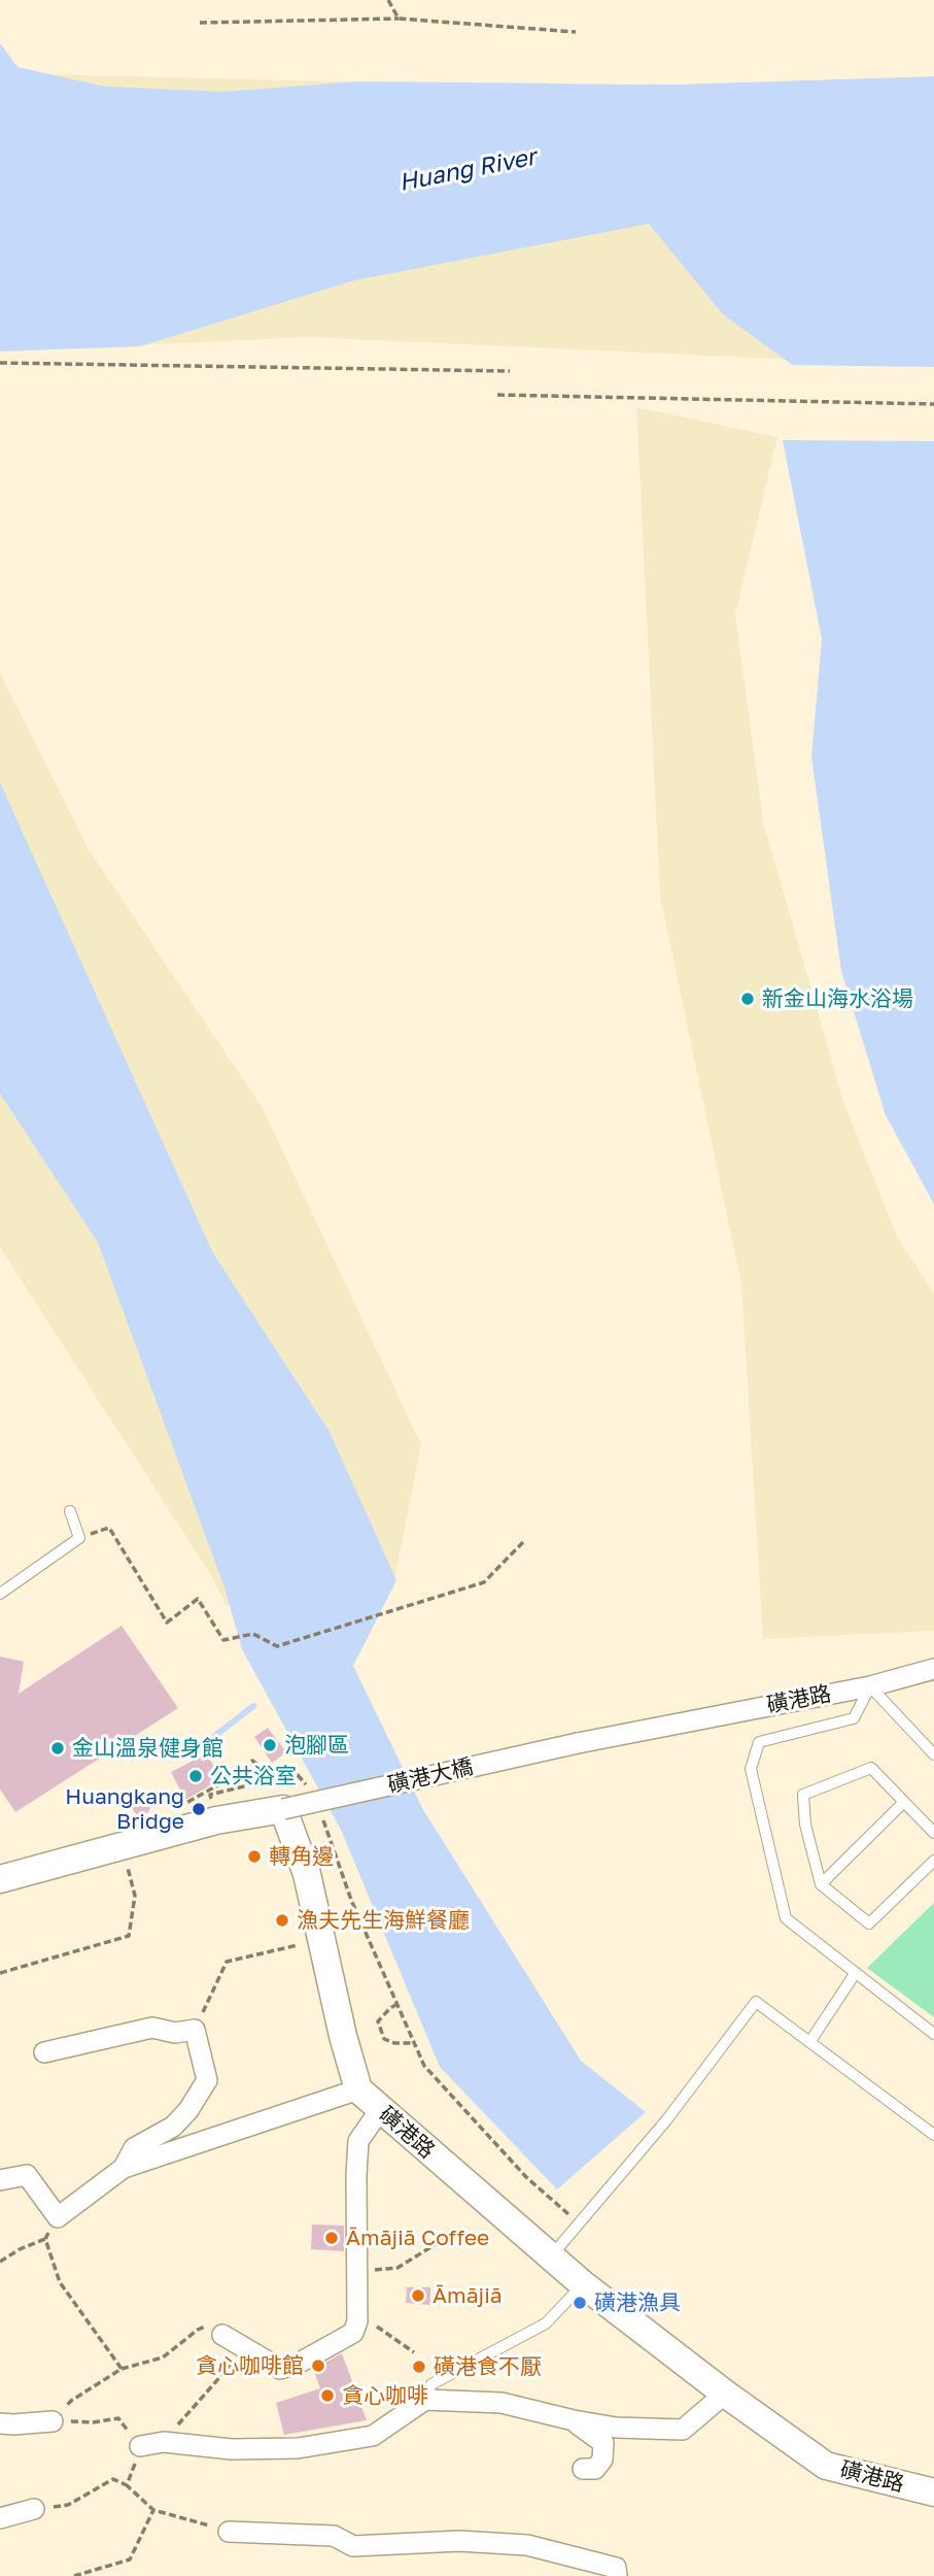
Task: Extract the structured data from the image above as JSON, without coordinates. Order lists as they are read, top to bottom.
{
  "streets": {
    "street": ["磺港路", "磺港大橋"]
  },
  "crossings": [
    ["磺港路", "磺港大橋"]
  ],
  "water": ["Huang River"],
  "places": [
    "新金山海水浴場",
    "泡腳區",
    "金山溫泉健身館",
    "公共浴室",
    "Huangkang Bridge",
    "轉角邊",
    "漁夫先生海鮮餐廳",
    "Āmājiā Coffee",
    "Āmājiā",
    "磺港漁具",
    "貪心咖啡館",
    "磺港食不厭",
    "貪心咖啡"
  ]
}
